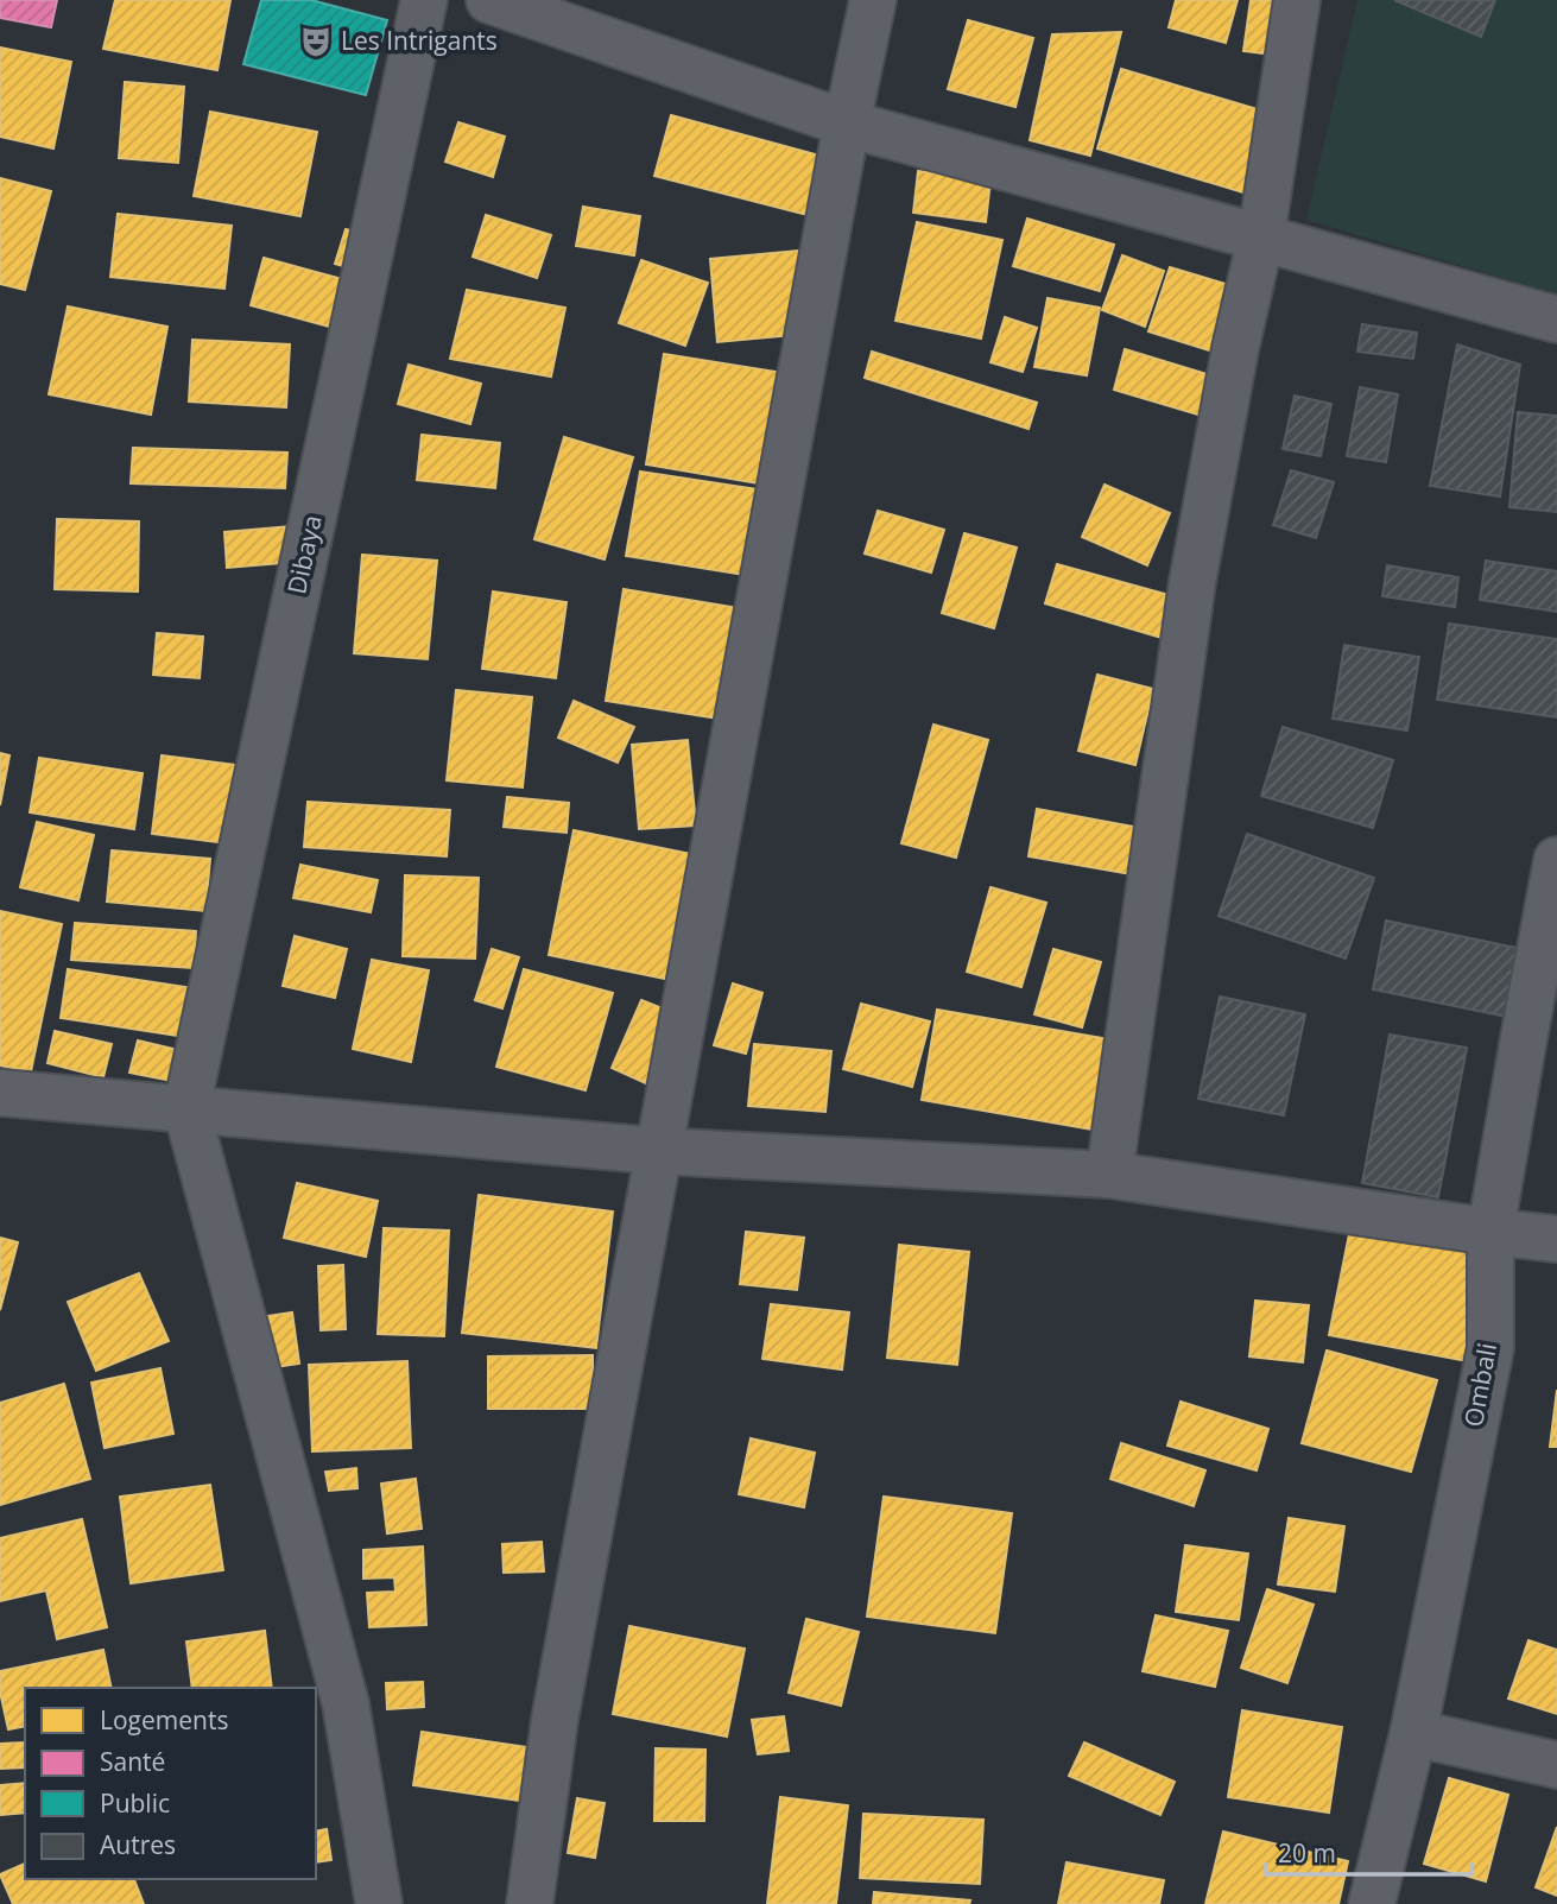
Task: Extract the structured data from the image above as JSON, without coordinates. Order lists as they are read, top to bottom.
{
  "streets": {
    "street": ["Dibaya", "Ombali"]
  },
  "places": {
    "theatre": ["Les Intrigants"]
  },
  "legend": [
    "Logements",
    "Santé",
    "Public",
    "Autres"
  ],
  "scale_bar": "20 m"
}
